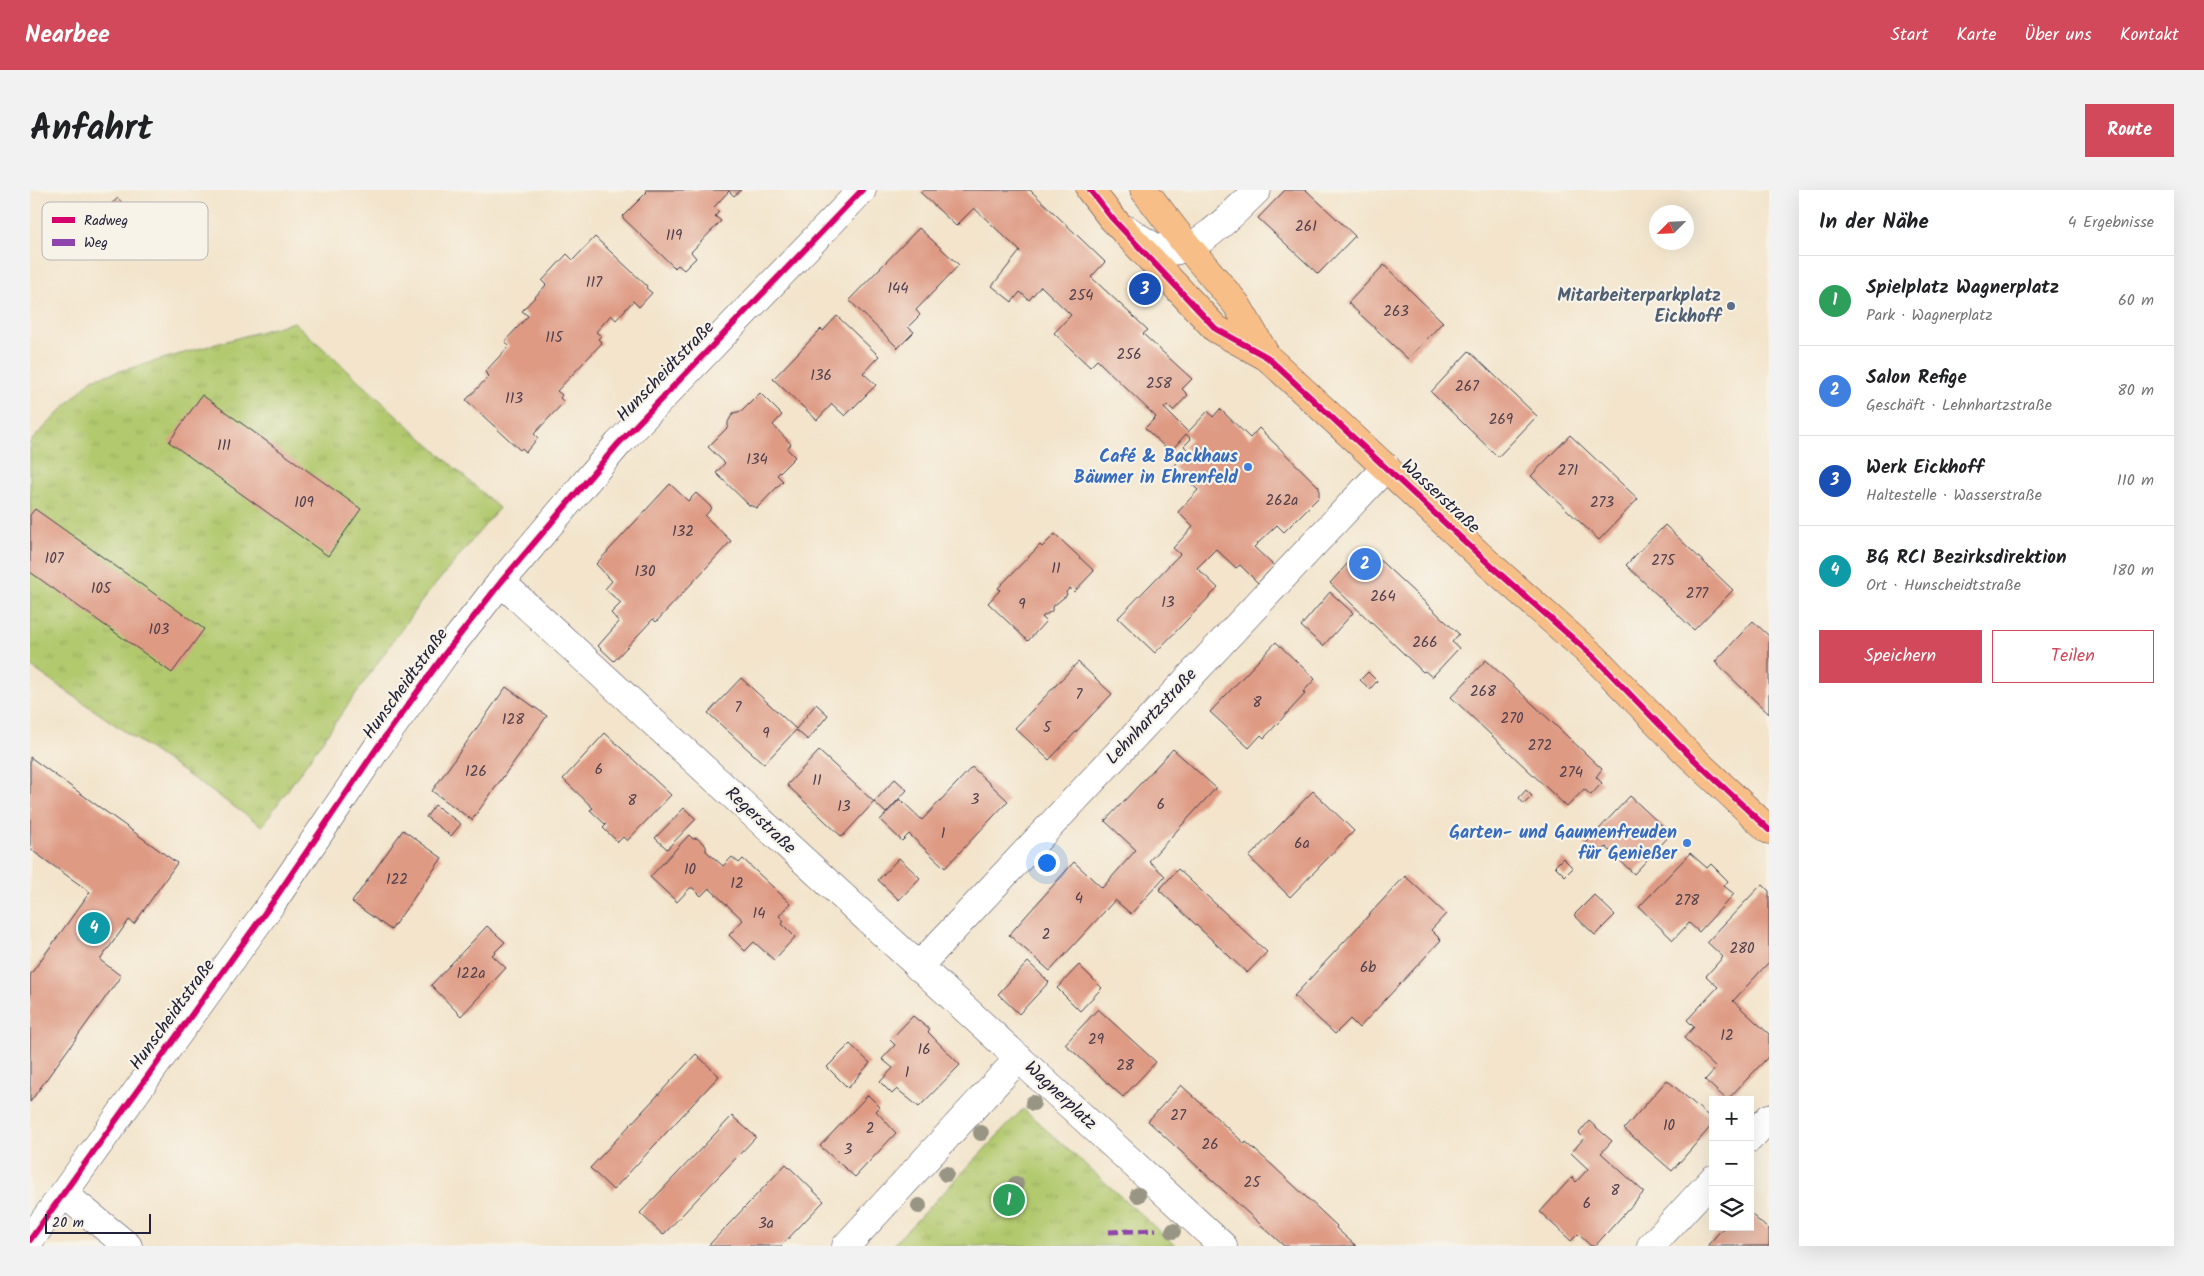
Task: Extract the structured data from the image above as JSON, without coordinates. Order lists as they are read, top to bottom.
{
  "streets": {
    "main road": ["Wasserstraße"],
    "street": [
      "Hunscheidtstraße",
      "Lehnhartzstraße",
      "Regerstraße",
      "Wagnerplatz"
    ]
  },
  "crossings": [
    ["Hunscheidtstraße", "Regerstraße"],
    ["Wasserstraße", "Lehnhartzstraße"],
    ["Lehnhartzstraße", "Regerstraße"],
    ["Regerstraße", "Wagnerplatz"]
  ],
  "places": ["Mitarbeiterparkplatz Eickhoff", "Café & Backhaus Bäumer in Ehrenfeld", "Garten- und Gaumenfreuden für Genießer"],
  "house_numbers": [
    "261",
    "119",
    "117",
    "144",
    "254",
    "263",
    "115",
    "256",
    "136",
    "258",
    "267",
    "113",
    "269",
    "111",
    "134",
    "271",
    "262a",
    "109",
    "273",
    "132",
    "107",
    "275",
    "11",
    "130",
    "105",
    "277",
    "264",
    "13",
    "9",
    "103",
    "266",
    "268",
    "7",
    "8",
    "7",
    "270",
    "128",
    "5",
    "9",
    "272",
    "6",
    "126",
    "274",
    "11",
    "3",
    "8",
    "6",
    "13",
    "1",
    "6a",
    "10",
    "122",
    "12",
    "4",
    "278",
    "14",
    "2",
    "280",
    "6b",
    "122a",
    "12",
    "29",
    "16",
    "28",
    "1",
    "27",
    "10",
    "2",
    "26",
    "3",
    "25",
    "8",
    "6",
    "3a"
  ],
  "legend": ["Radweg", "Weg"],
  "scale_bar": "20 m",
  "north": "bottom left",
  "page": {
    "header": "Nearbee",
    "nav": [
      "Start",
      "Karte",
      "Über uns",
      "Kontakt"
    ],
    "title": "Anfahrt",
    "buttons": [
      "Route",
      ["Speichern", "Teilen"]
    ],
    "heading": ["In der Nähe", "4 Ergebnisse"],
    "list": [
      {
        "mark": "1",
        "name": "Spielplatz Wagnerplatz",
        "note": "Park · Wagnerplatz",
        "value": "60 m"
      },
      {
        "mark": "2",
        "name": "Salon Refige",
        "note": "Geschäft · Lehnhartzstraße",
        "value": "80 m"
      },
      {
        "mark": "3",
        "name": "Werk Eickhoff",
        "note": "Haltestelle · Wasserstraße",
        "value": "110 m"
      },
      {
        "mark": "4",
        "name": "BG RCI Bezirksdirektion",
        "note": "Ort · Hunscheidtstraße",
        "value": "180 m"
      }
    ],
    "pins": [
      "3",
      "2",
      "4",
      "1"
    ],
    "map_buttons": ["+", "−"],
    "scale": "20 m"
  }
}
